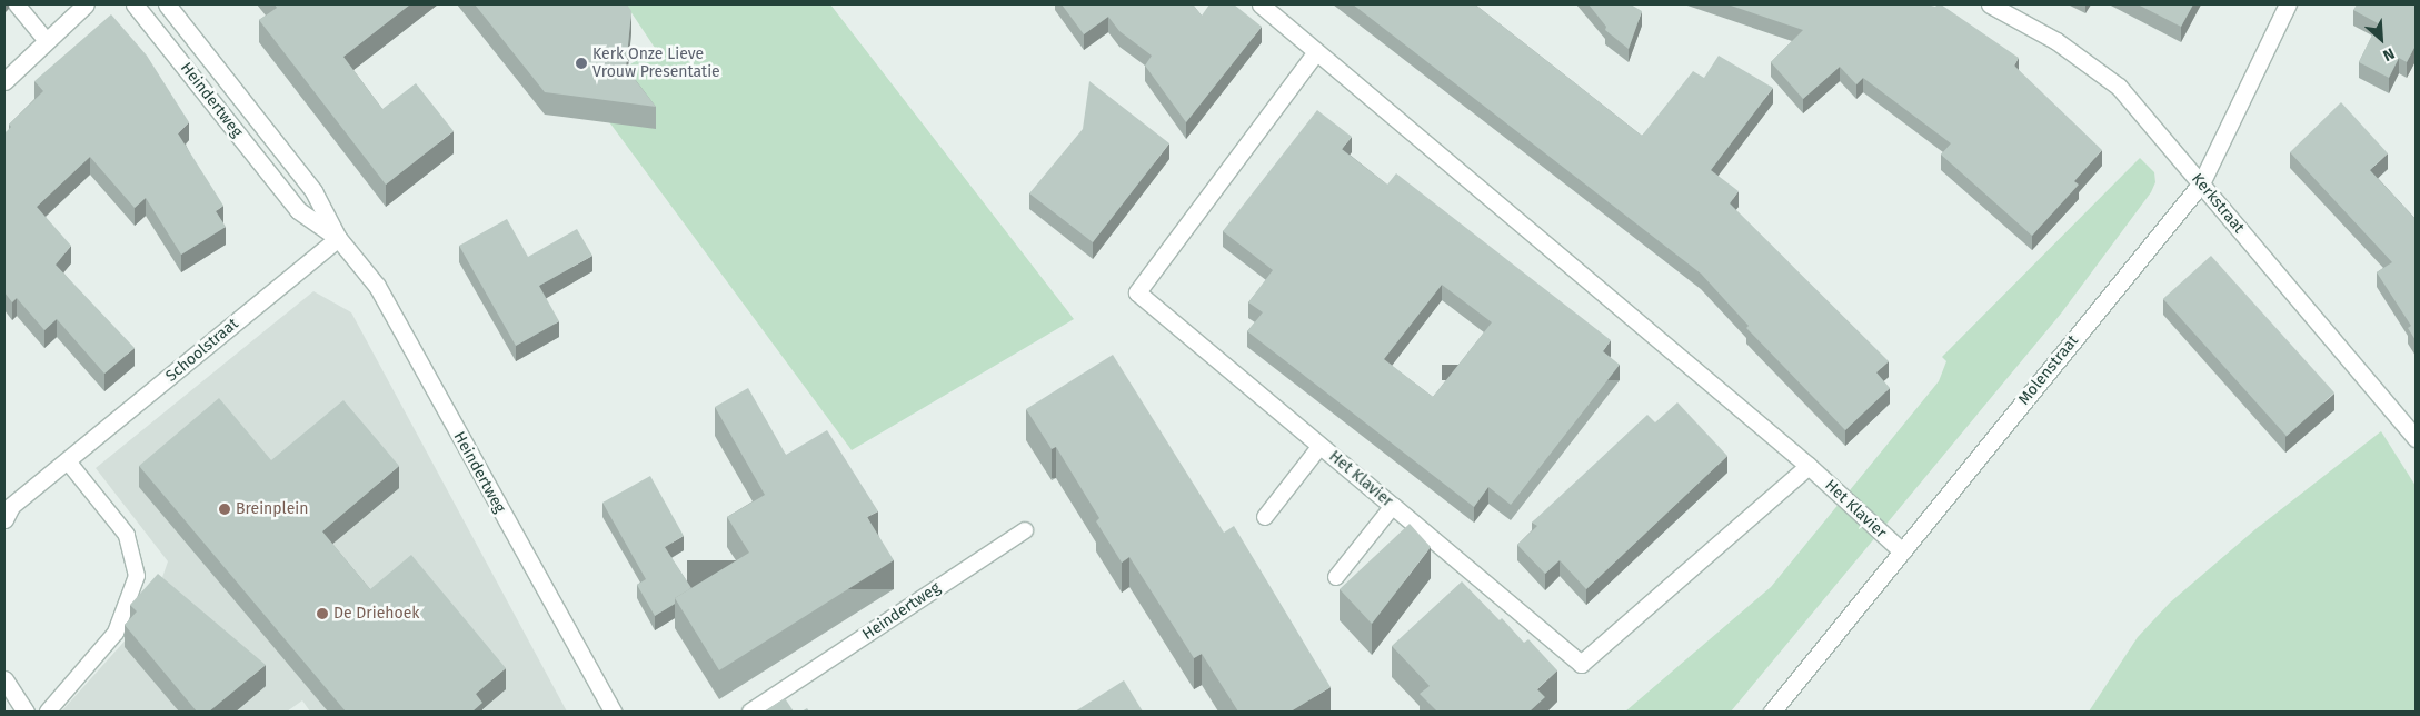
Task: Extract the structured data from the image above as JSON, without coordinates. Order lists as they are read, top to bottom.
{
  "streets": {
    "street": [
      "Heindertweg",
      "Kerkstraat",
      "Schoolstraat",
      "Molenstraat",
      "Het Klavier"
    ]
  },
  "crossings": [
    ["Heindertweg", "Schoolstraat"],
    ["Kerkstraat", "Molenstraat"],
    ["Molenstraat", "Het Klavier"]
  ],
  "places": ["Kerk Onze Lieve Vrouw Presentatie", "Breinplein", "De Driehoek"],
  "north": "bottom right"
}
